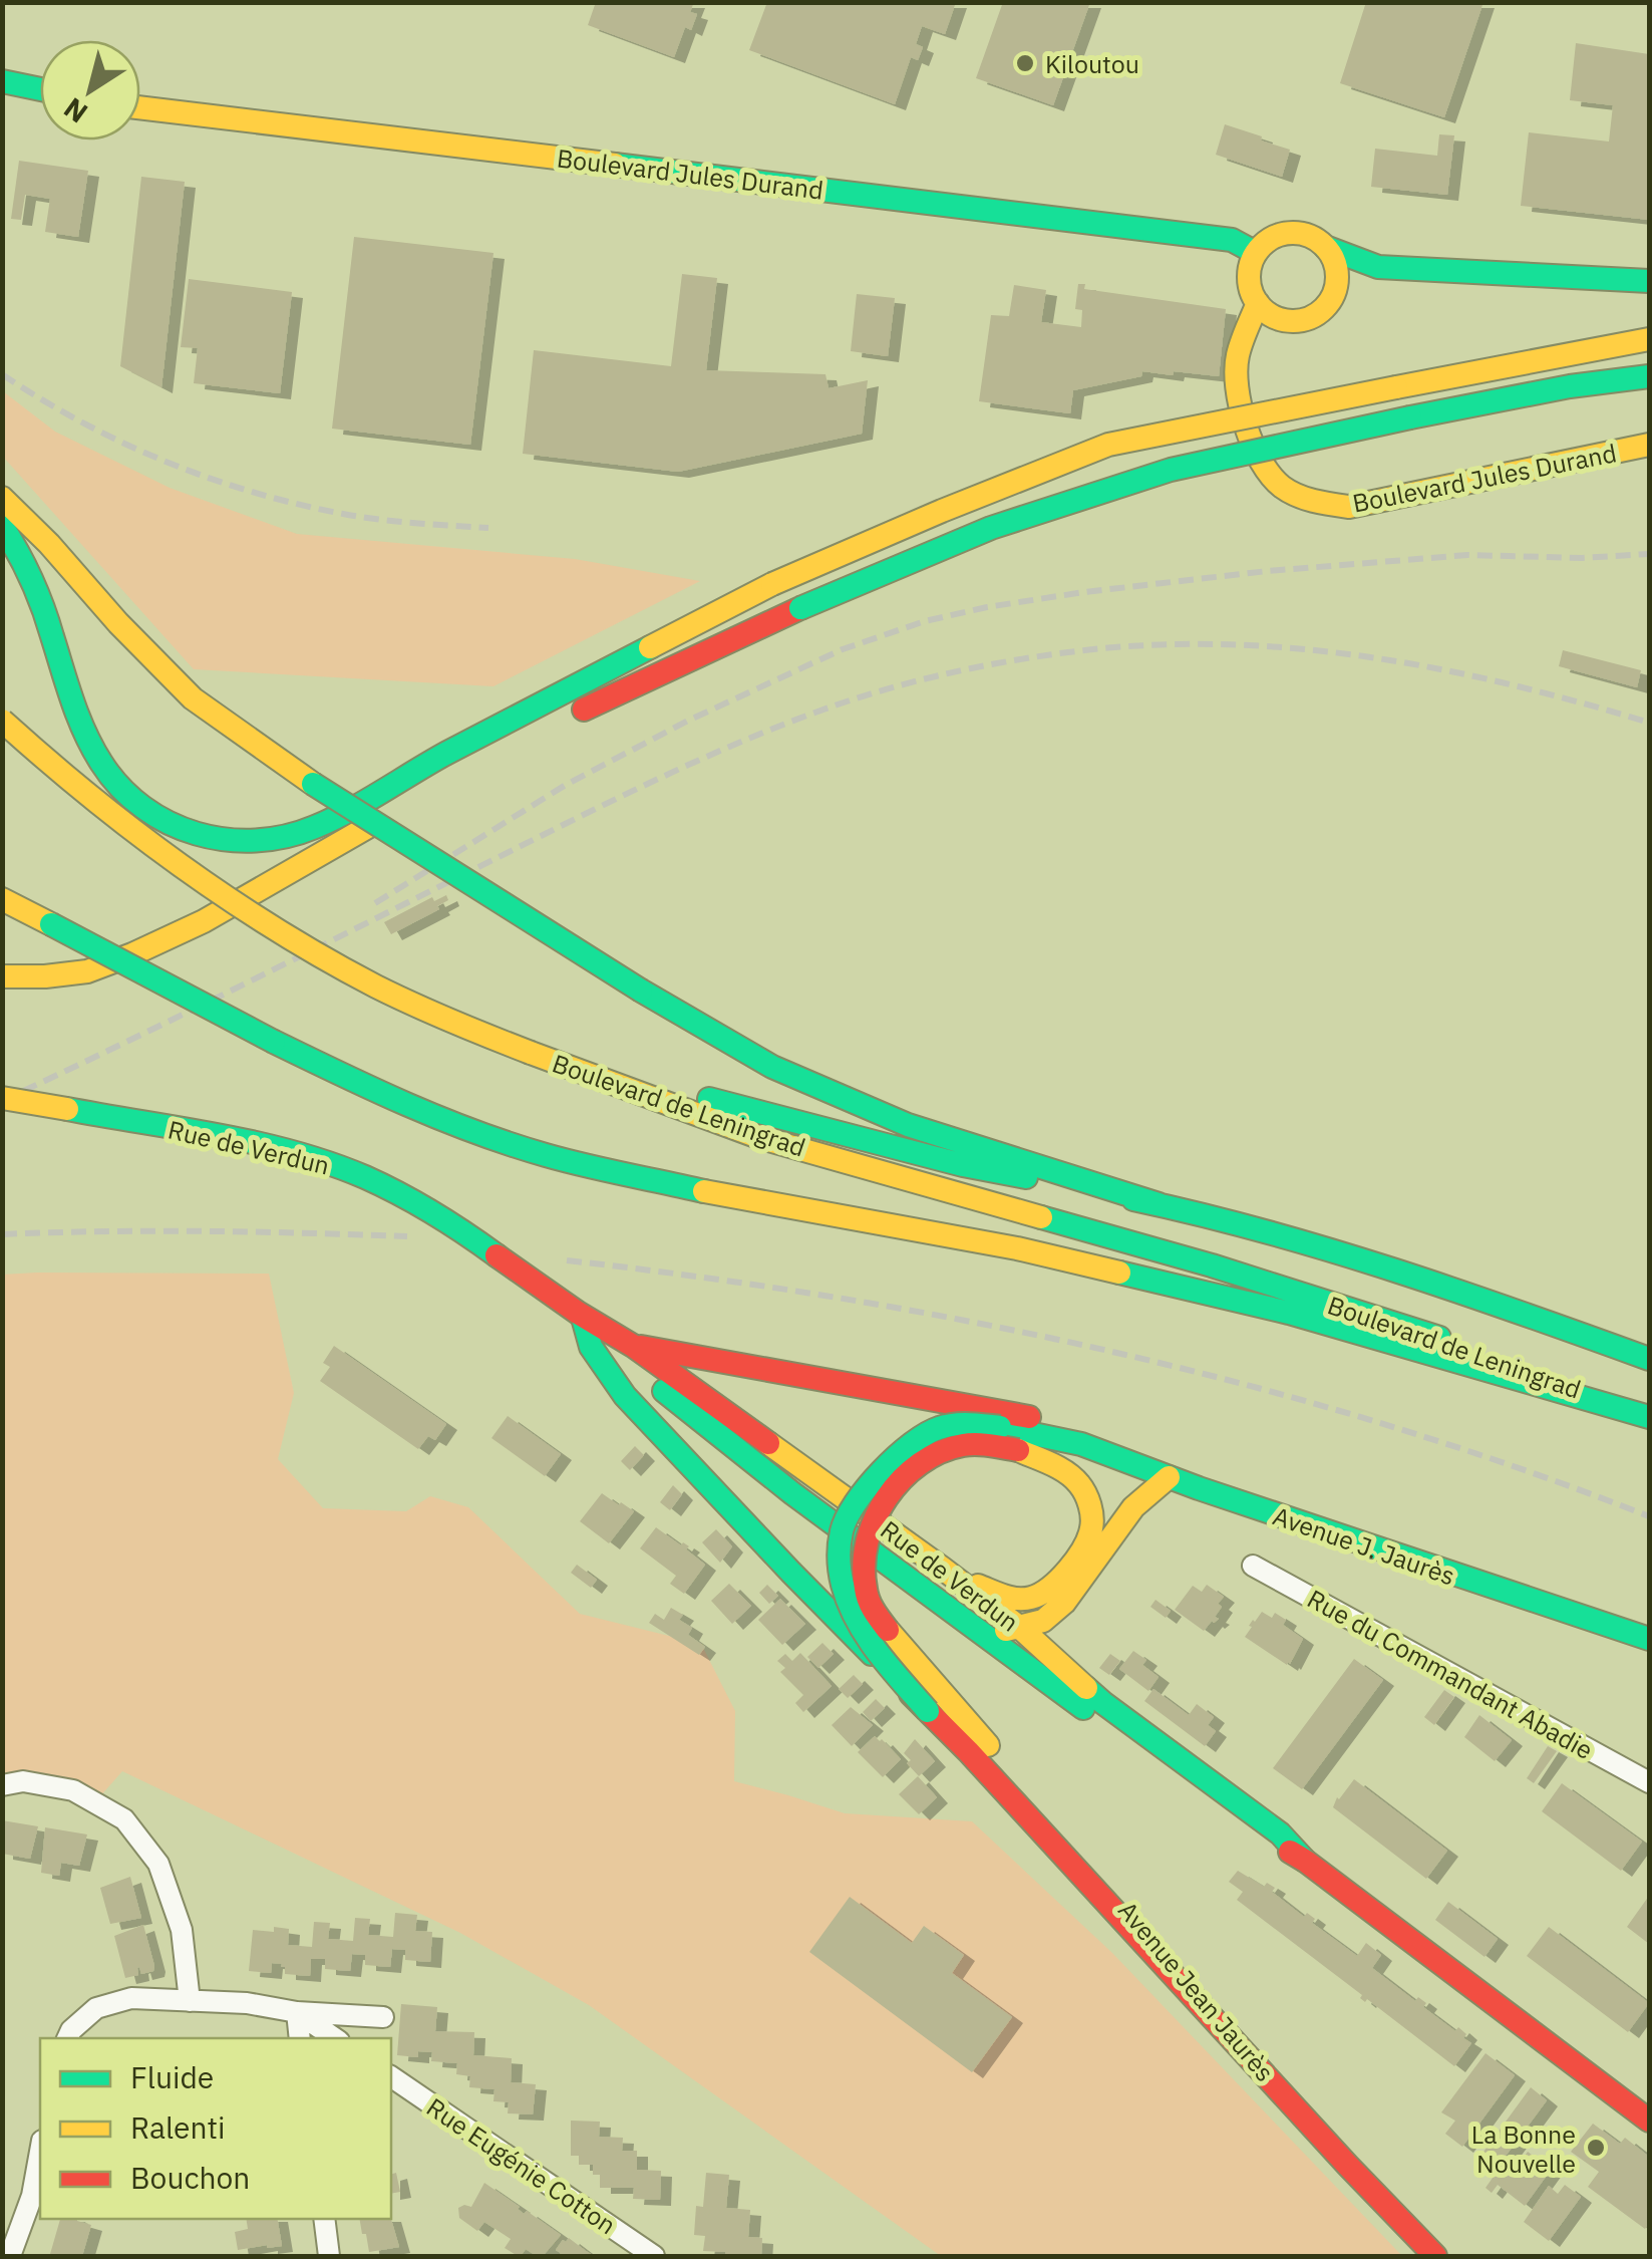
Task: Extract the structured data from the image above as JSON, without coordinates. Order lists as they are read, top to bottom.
{
  "streets": {
    "main road": [
      "Boulevard Jules Durand",
      "Boulevard de Leningrad",
      "Rue de Verdun",
      "Avenue J. Jaurès",
      "Avenue Jean Jaurès"
    ],
    "street": ["Rue du Commandant Abadie", "Rue Eugénie Cotton"]
  },
  "places": ["Kiloutou", "La Bonne Nouvelle"],
  "legend": ["Fluide", "Ralenti", "Bouchon"],
  "north": "bottom left"
}
